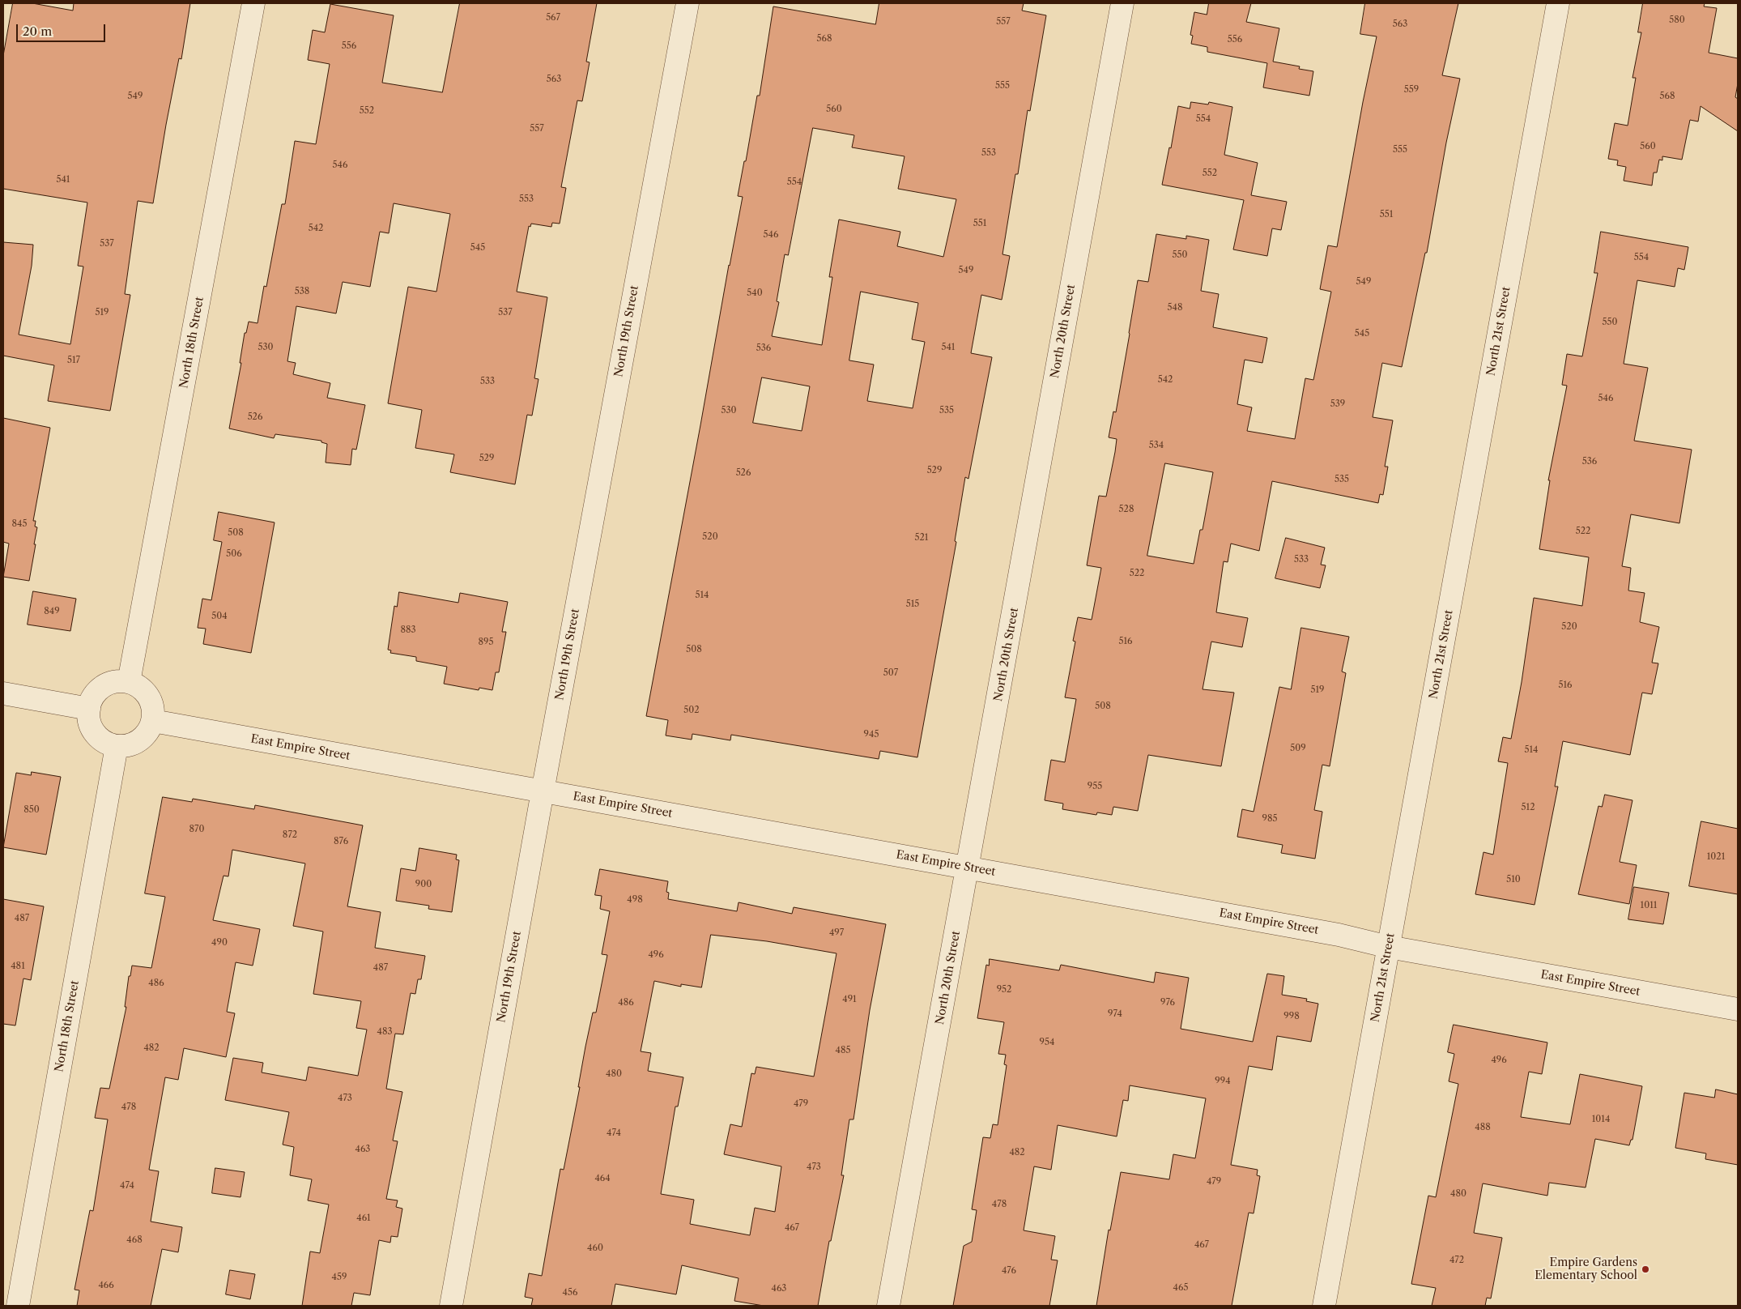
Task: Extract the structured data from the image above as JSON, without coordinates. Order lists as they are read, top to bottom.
{
  "streets": {
    "street": [
      "North 19th Street",
      "North 20th Street",
      "North 21st Street",
      "North 18th Street",
      "East Empire Street"
    ]
  },
  "crossings": [
    ["North 19th Street", "East Empire Street"],
    ["North 20th Street", "East Empire Street"],
    ["North 21st Street", "East Empire Street"],
    ["North 18th Street", "East Empire Street"]
  ],
  "places": ["Empire Gardens Elementary School"],
  "house_numbers": [
    "567",
    "580",
    "557",
    "563",
    "568",
    "556",
    "556",
    "563",
    "555",
    "559",
    "549",
    "568",
    "560",
    "552",
    "554",
    "557",
    "560",
    "555",
    "553",
    "546",
    "552",
    "541",
    "554",
    "553",
    "551",
    "551",
    "542",
    "546",
    "537",
    "545",
    "550",
    "554",
    "549",
    "549",
    "538",
    "540",
    "548",
    "519",
    "537",
    "550",
    "545",
    "530",
    "541",
    "536",
    "517",
    "542",
    "533",
    "546",
    "539",
    "530",
    "535",
    "526",
    "534",
    "529",
    "536",
    "529",
    "526",
    "535",
    "528",
    "845",
    "522",
    "508",
    "520",
    "521",
    "506",
    "533",
    "522",
    "514",
    "515",
    "849",
    "504",
    "520",
    "883",
    "516",
    "895",
    "508",
    "507",
    "516",
    "519",
    "508",
    "502",
    "945",
    "509",
    "514",
    "955",
    "512",
    "850",
    "985",
    "870",
    "872",
    "876",
    "1021",
    "510",
    "900",
    "498",
    "1011",
    "487",
    "497",
    "490",
    "496",
    "481",
    "487",
    "486",
    "952",
    "491",
    "486",
    "976",
    "974",
    "998",
    "483",
    "954",
    "482",
    "485",
    "496",
    "480",
    "994",
    "473",
    "479",
    "478",
    "1014",
    "488",
    "474",
    "463",
    "482",
    "473",
    "464",
    "479",
    "474",
    "480",
    "478",
    "461",
    "467",
    "468",
    "467",
    "460",
    "472",
    "476",
    "459",
    "466",
    "465",
    "463",
    "456"
  ],
  "scale_bar": "20 m"
}
